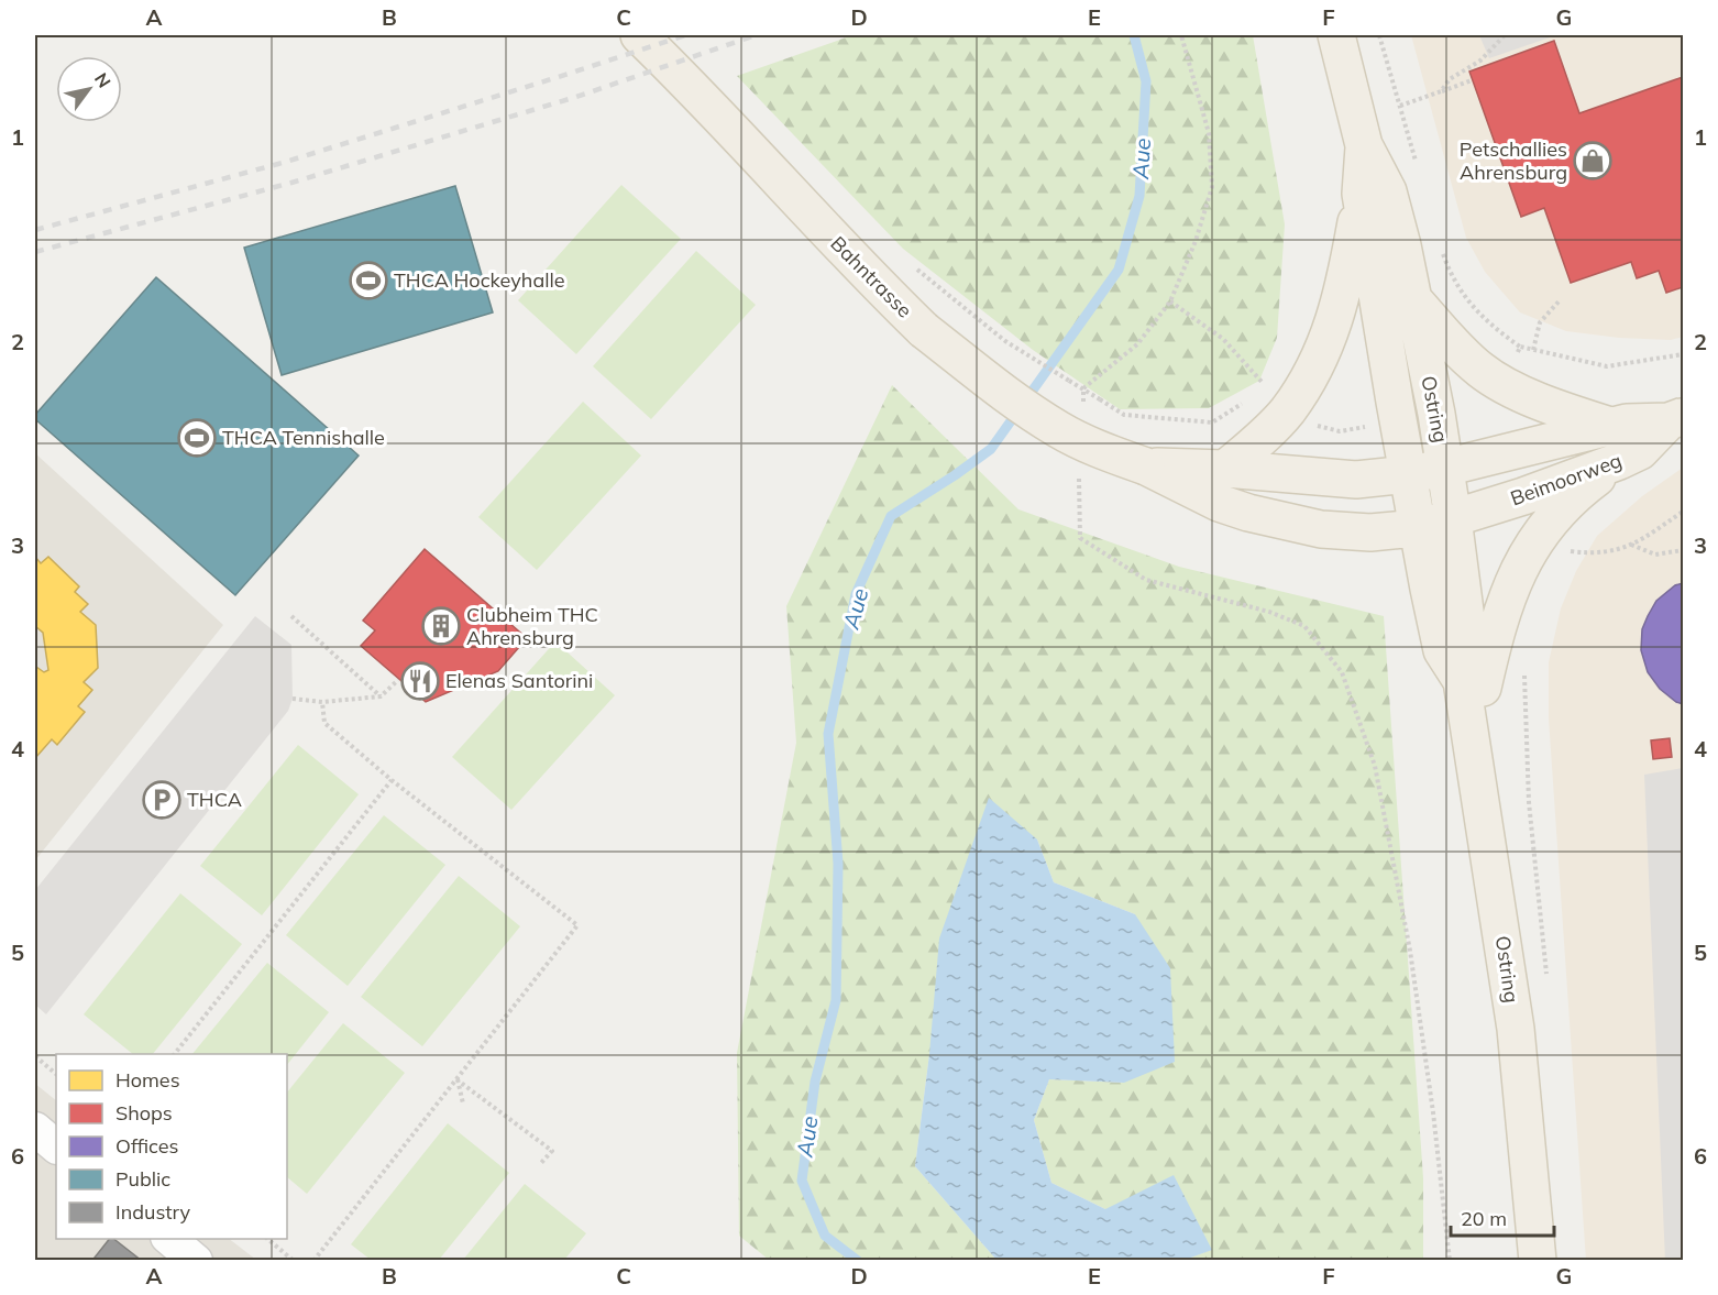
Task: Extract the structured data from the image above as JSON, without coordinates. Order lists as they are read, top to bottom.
{
  "streets": {
    "main road": ["Bahntrasse", "Ostring", "Beimoorweg"]
  },
  "crossings": [
    ["Bahntrasse", "Ostring"],
    ["Bahntrasse", "Beimoorweg"],
    ["Ostring", "Beimoorweg"]
  ],
  "water": ["Aue"],
  "places": {
    "shop": ["Petschallies Ahrensburg"],
    "sports": ["THCA Hockeyhalle", "THCA Tennishalle"],
    "building": ["Clubheim THC Ahrensburg"],
    "restaurant": ["Elenas Santorini"],
    "parking": ["THCA"]
  },
  "legend": [
    "Homes",
    "Shops",
    "Offices",
    "Public",
    "Industry"
  ],
  "scale_bar": "20 m",
  "north": "top right",
  "grid": {
    "columns": [
      "A",
      "B",
      "C",
      "D",
      "E",
      "F",
      "G"
    ],
    "rows": [
      "1",
      "2",
      "3",
      "4",
      "5",
      "6"
    ]
  }
}
